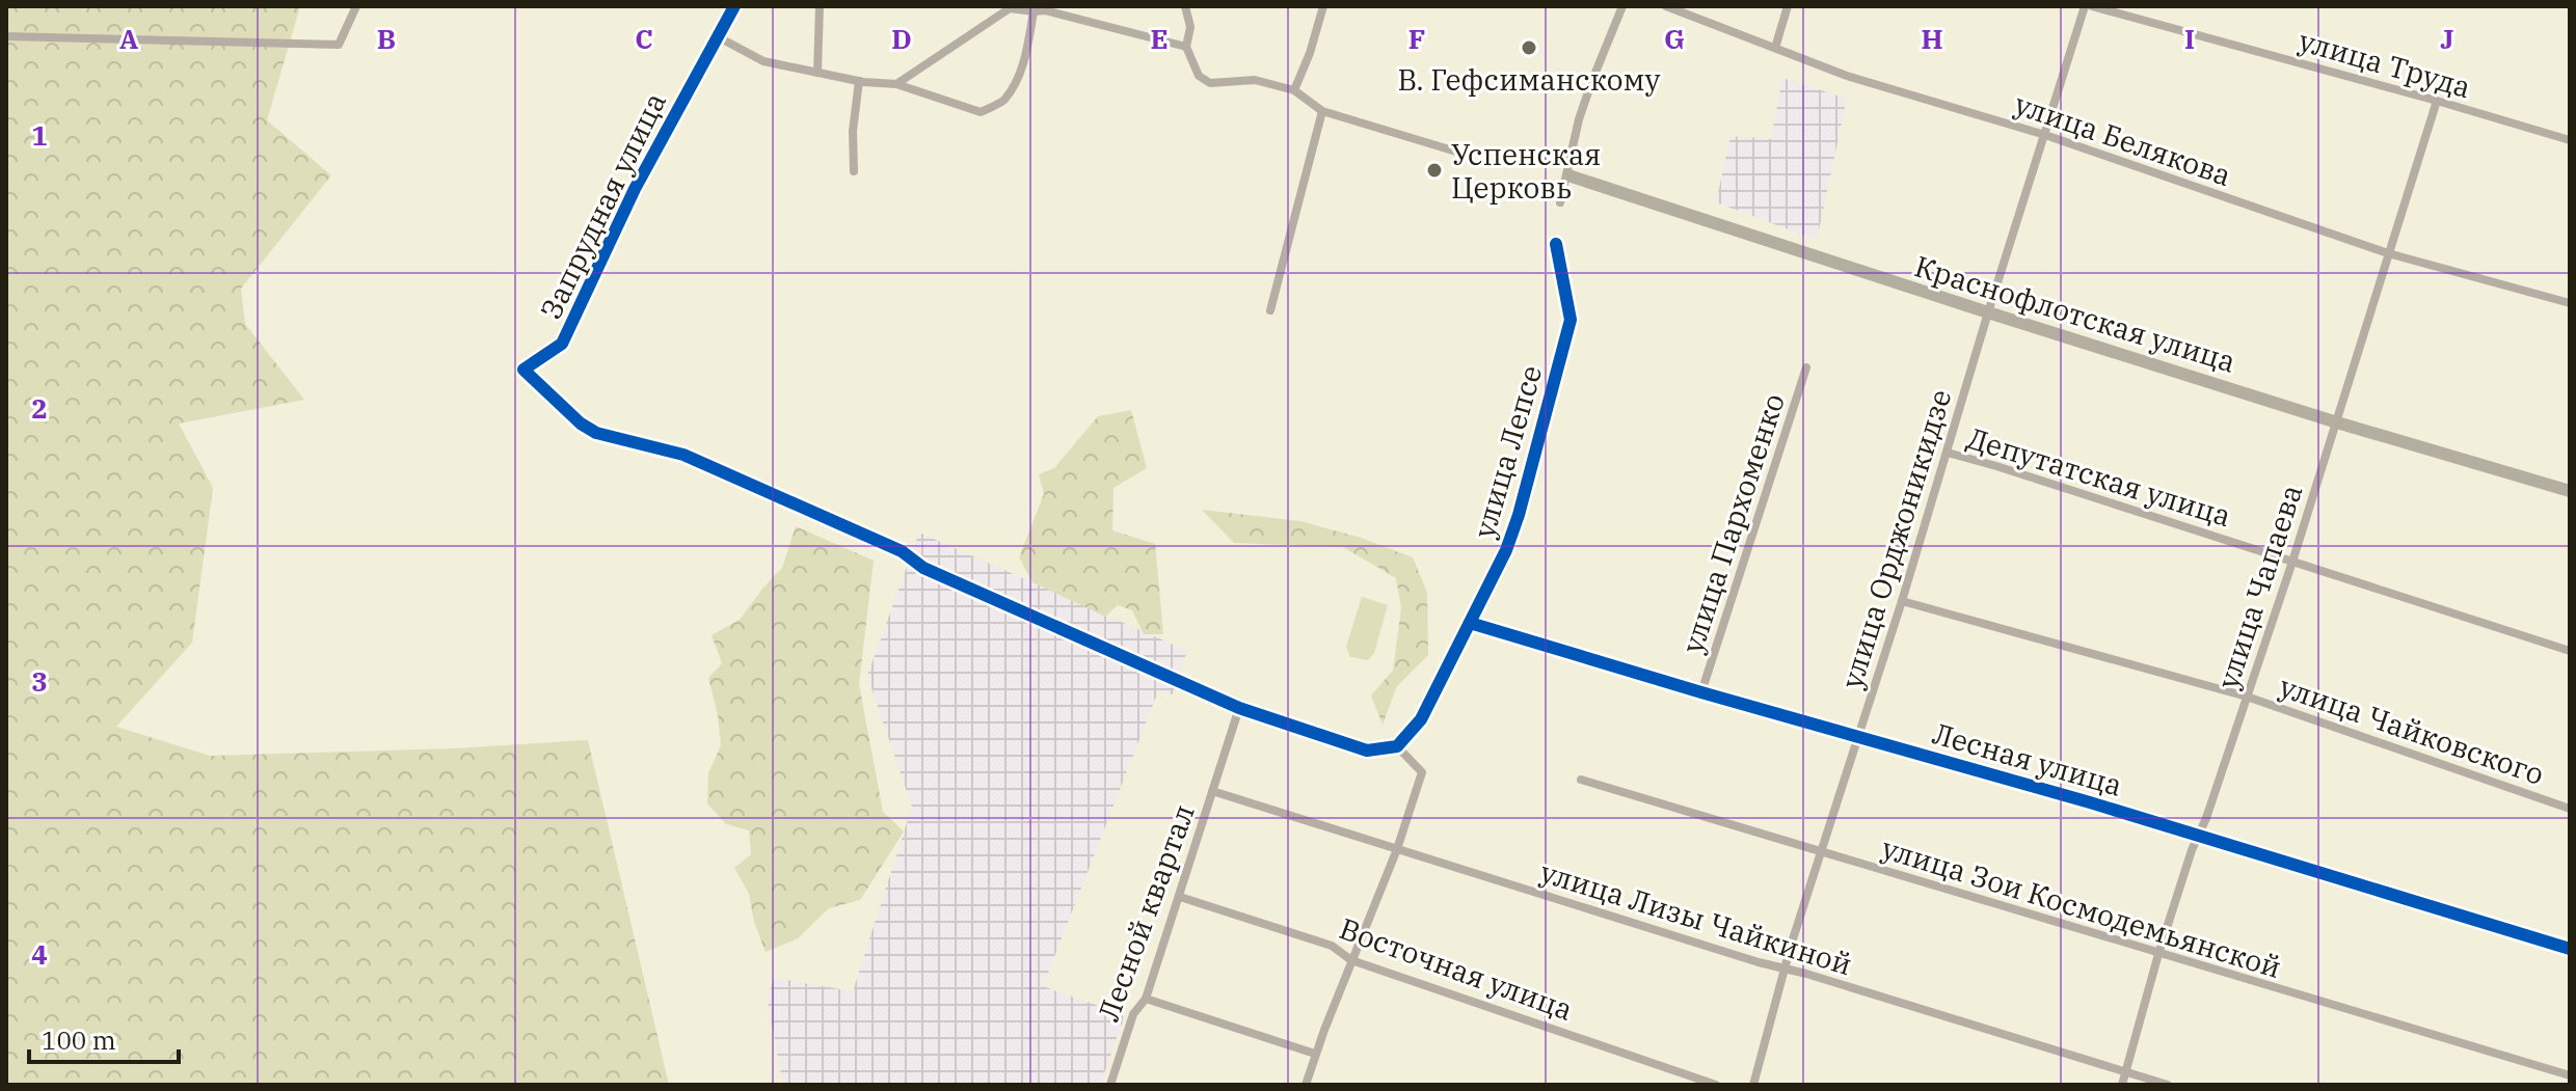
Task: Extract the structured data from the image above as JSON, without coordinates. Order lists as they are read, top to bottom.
{
  "streets": {
    "street": [
      "улица Труда",
      "улица Белякова",
      "Запрудная улица",
      "Краснофлотская улица",
      "улица Лепсе",
      "Депутатская улица",
      "улица Пархоменко",
      "улица Орджоникидзе",
      "улица Чапаева",
      "улица Чайковского",
      "Лесная улица",
      "улица Зои Космодемьянской",
      "Лесной квартал",
      "улица Лизы Чайкиной",
      "Восточная улица"
    ]
  },
  "crossings": [
    ["улица Труда", "улица Чапаева"],
    ["улица Белякова", "улица Орджоникидзе"],
    ["улица Белякова", "улица Чапаева"],
    ["Запрудная улица", "Лесной квартал"],
    ["Краснофлотская улица", "улица Орджоникидзе"],
    ["Краснофлотская улица", "улица Чапаева"],
    ["улица Лепсе", "Лесная улица"],
    ["Депутатская улица", "улица Орджоникидзе"],
    ["Депутатская улица", "улица Чапаева"],
    ["улица Пархоменко", "Лесная улица"],
    ["улица Орджоникидзе", "улица Чайковского"],
    ["улица Орджоникидзе", "Лесная улица"],
    ["улица Орджоникидзе", "улица Зои Космодемьянской"],
    ["улица Орджоникидзе", "улица Лизы Чайкиной"],
    ["улица Чапаева", "улица Чайковского"],
    ["улица Чапаева", "Лесная улица"],
    ["улица Чапаева", "улица Зои Космодемьянской"],
    ["улица Чапаева", "улица Лизы Чайкиной"],
    ["Лесной квартал", "улица Лизы Чайкиной"],
    ["Лесной квартал", "Восточная улица"]
  ],
  "places": ["В. Гефсиманскому", "Успенская Церковь"],
  "scale_bar": "100 m",
  "grid": {
    "columns": [
      "A",
      "B",
      "C",
      "D",
      "E",
      "F",
      "G",
      "H",
      "I",
      "J"
    ],
    "rows": [
      "1",
      "2",
      "3",
      "4"
    ]
  }
}
